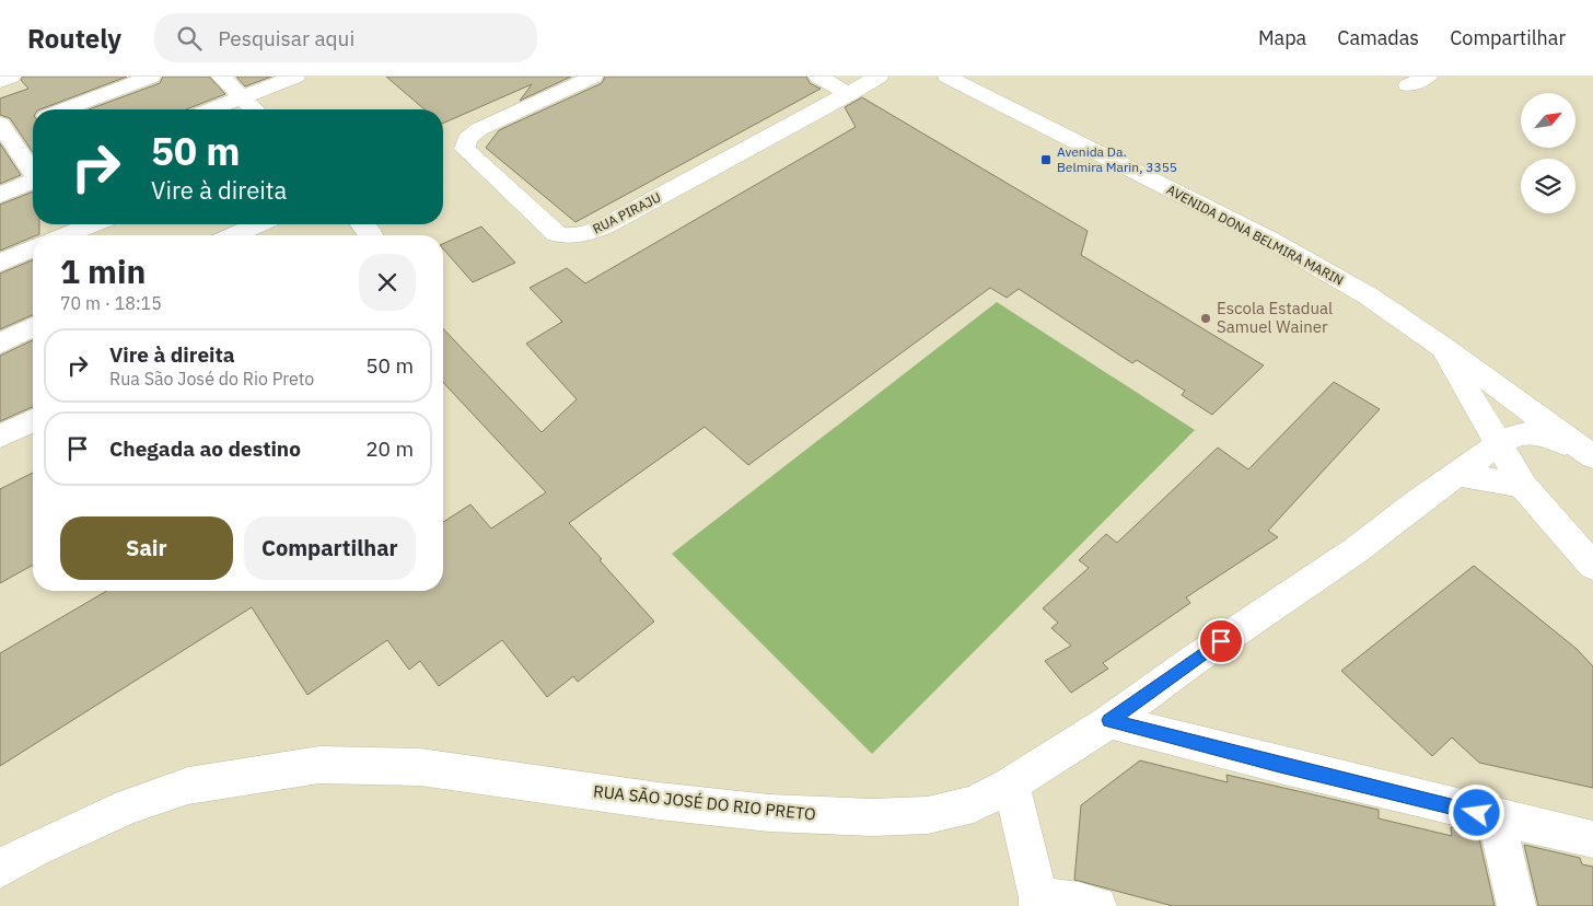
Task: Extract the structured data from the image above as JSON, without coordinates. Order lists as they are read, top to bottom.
{
  "streets": {
    "street": ["RUA PIRAJU", "AVENIDA DONA BELMIRA MARIN", "RUA SÃO JOSÉ DO RIO PRETO"]
  },
  "crossings": [
    ["AVENIDA DONA BELMIRA MARIN", "RUA SÃO JOSÉ DO RIO PRETO"]
  ],
  "places": {
    "transit": ["Avenida Da. Belmira Marin, 3355"],
    "other": ["Escola Estadual Samuel Wainer"]
  },
  "north": "top right",
  "page": {
    "header": "Routely",
    "search": "Pesquisar aqui",
    "nav": ["Mapa", "Camadas", "Compartilhar"],
    "turn": ["50 m", "Vire à direita"],
    "heading": ["1 min", "70 m · 18:15"],
    "list": [
      {
        "name": "Vire à direita",
        "note": "Rua São José do Rio Preto",
        "value": "50 m"
      },
      {
        "name": "Chegada ao destino",
        "value": "20 m"
      }
    ],
    "buttons": ["Sair", "Compartilhar"]
  }
}
